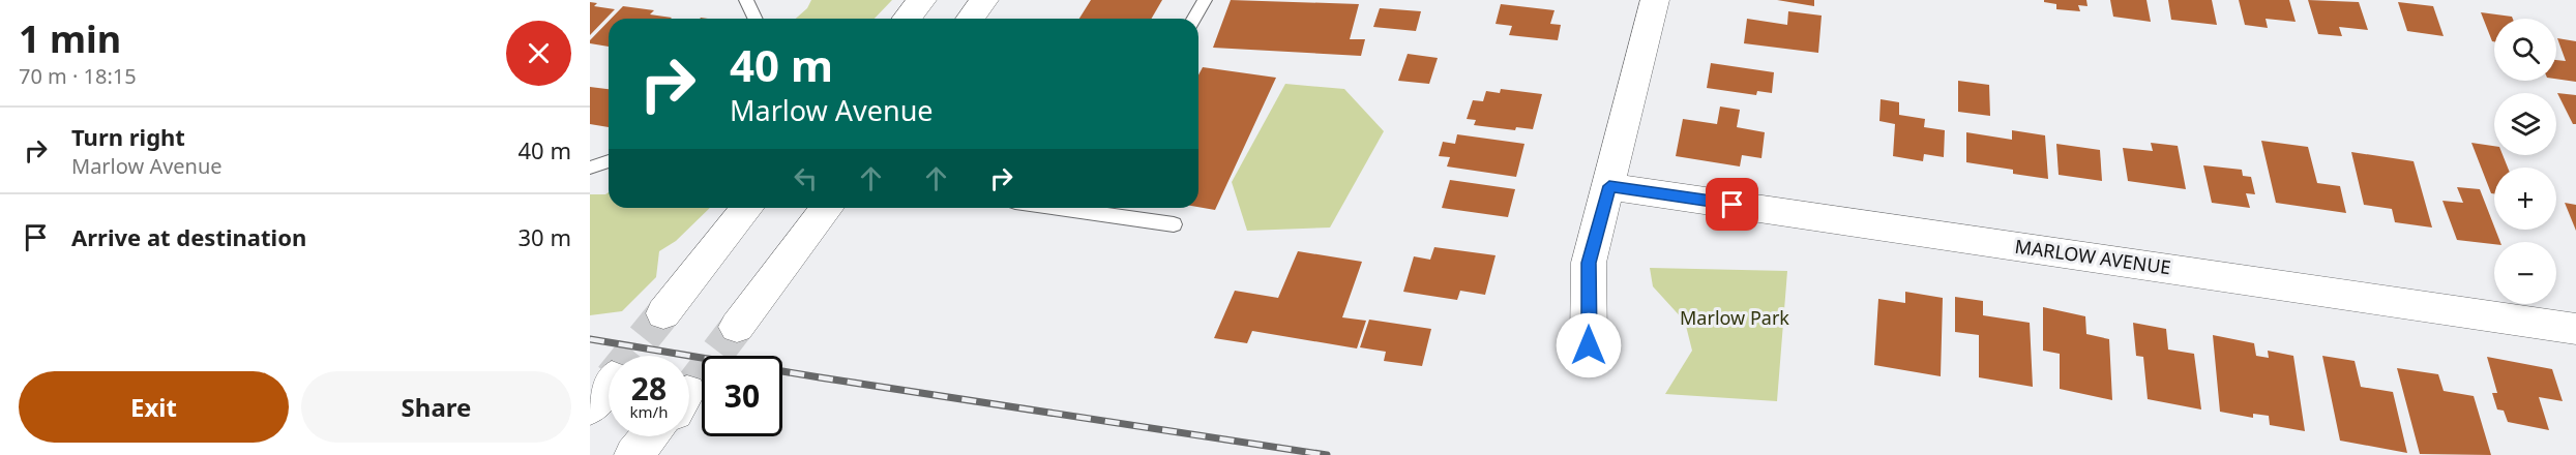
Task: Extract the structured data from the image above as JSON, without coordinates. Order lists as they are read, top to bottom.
{
  "streets": {
    "street": ["MARLOW AVENUE"]
  },
  "parks": ["Marlow Park"],
  "page": {
    "heading": ["1 min", "70 m · 18:15"],
    "map_buttons": ["+", "−"],
    "turn": ["40 m", "Marlow Avenue"],
    "list": [
      {
        "name": "Turn right",
        "note": "Marlow Avenue",
        "value": "40 m"
      },
      {
        "name": "Arrive at destination",
        "value": "30 m"
      }
    ],
    "speed": "28 km/h",
    "limit": "30",
    "buttons": ["Exit", "Share"]
  }
}
